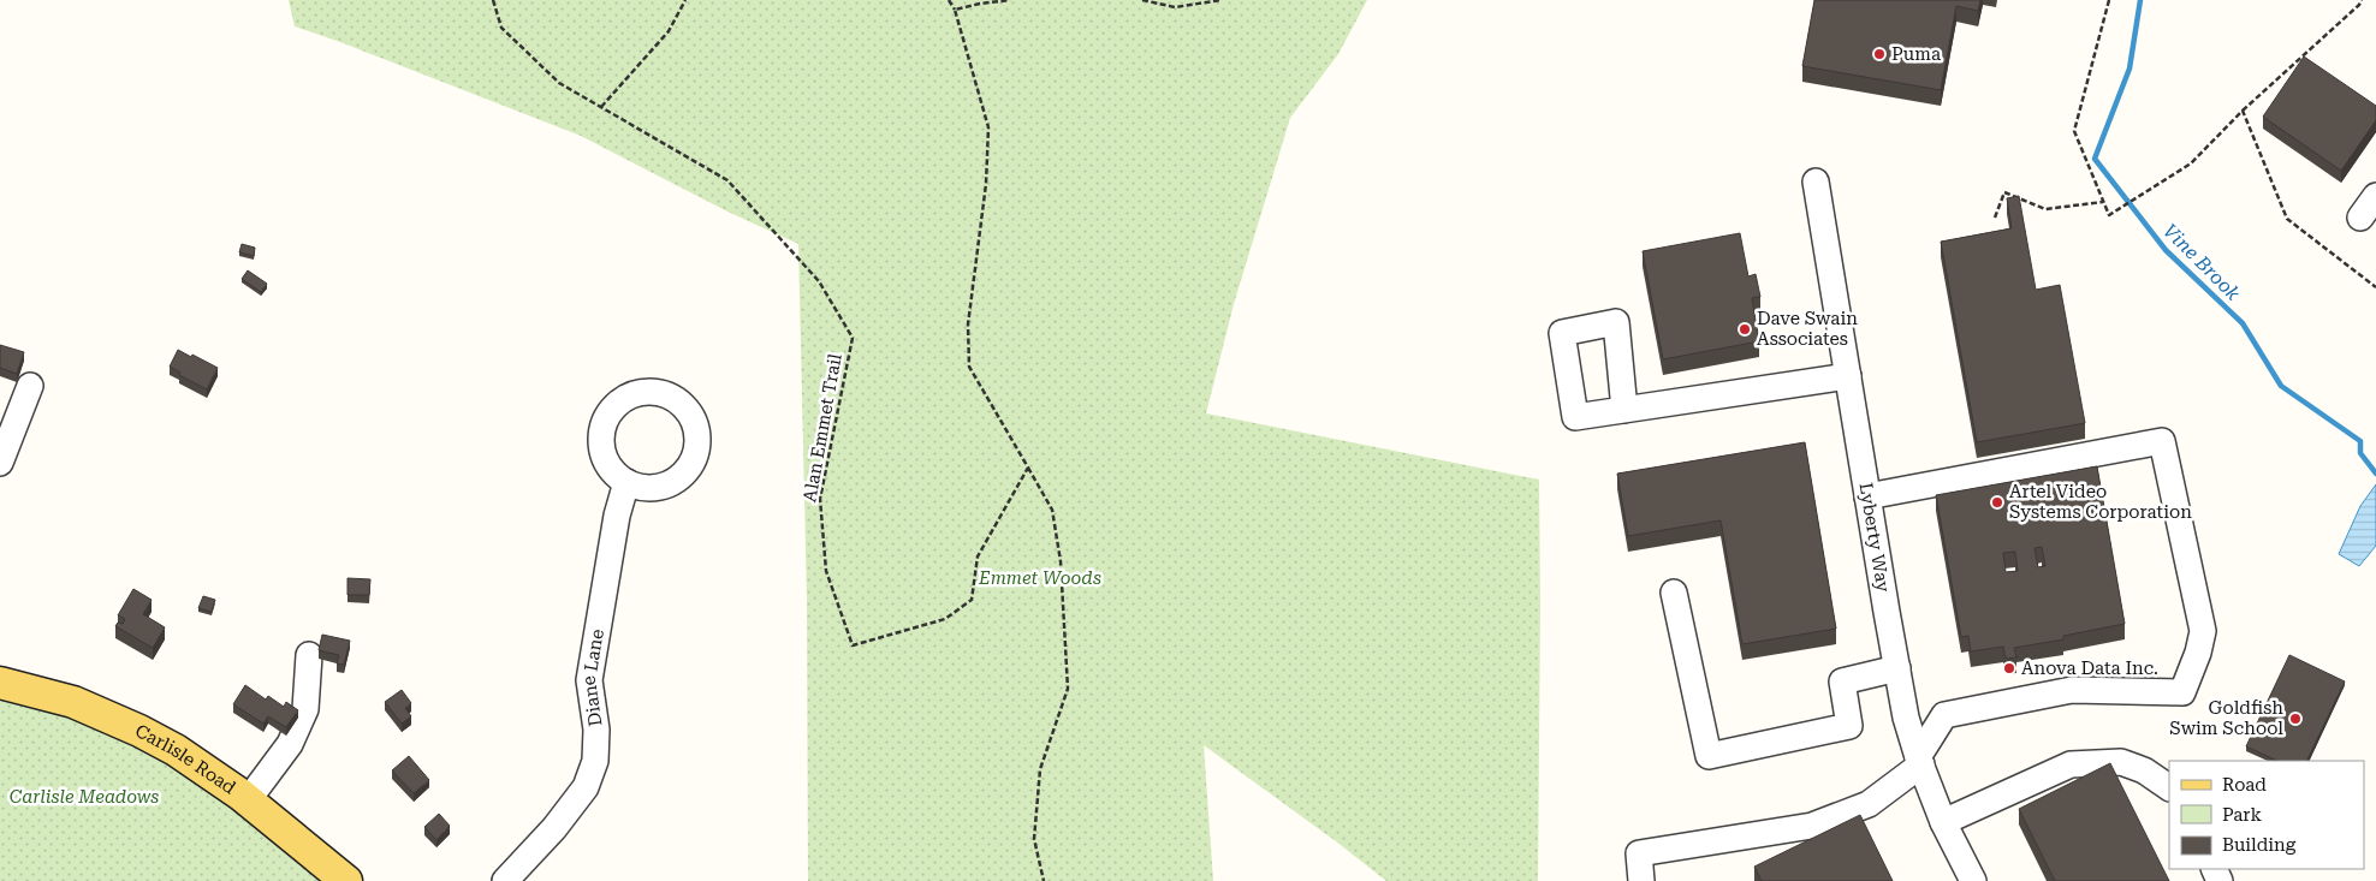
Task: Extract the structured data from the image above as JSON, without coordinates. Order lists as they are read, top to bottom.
{
  "streets": {
    "main road": ["Carlisle Road"],
    "street": ["Lyberty Way", "Diane Lane"],
    "path": ["Alan Emmet Trail"]
  },
  "water": ["Vine Brook"],
  "parks": ["Emmet Woods", "Carlisle Meadows"],
  "places": [
    "Puma",
    "Dave Swain Associates",
    "Artel Video Systems Corporation",
    "Anova Data Inc.",
    "Goldfish Swim School"
  ],
  "legend": ["Road", "Park", "Building"]
}
